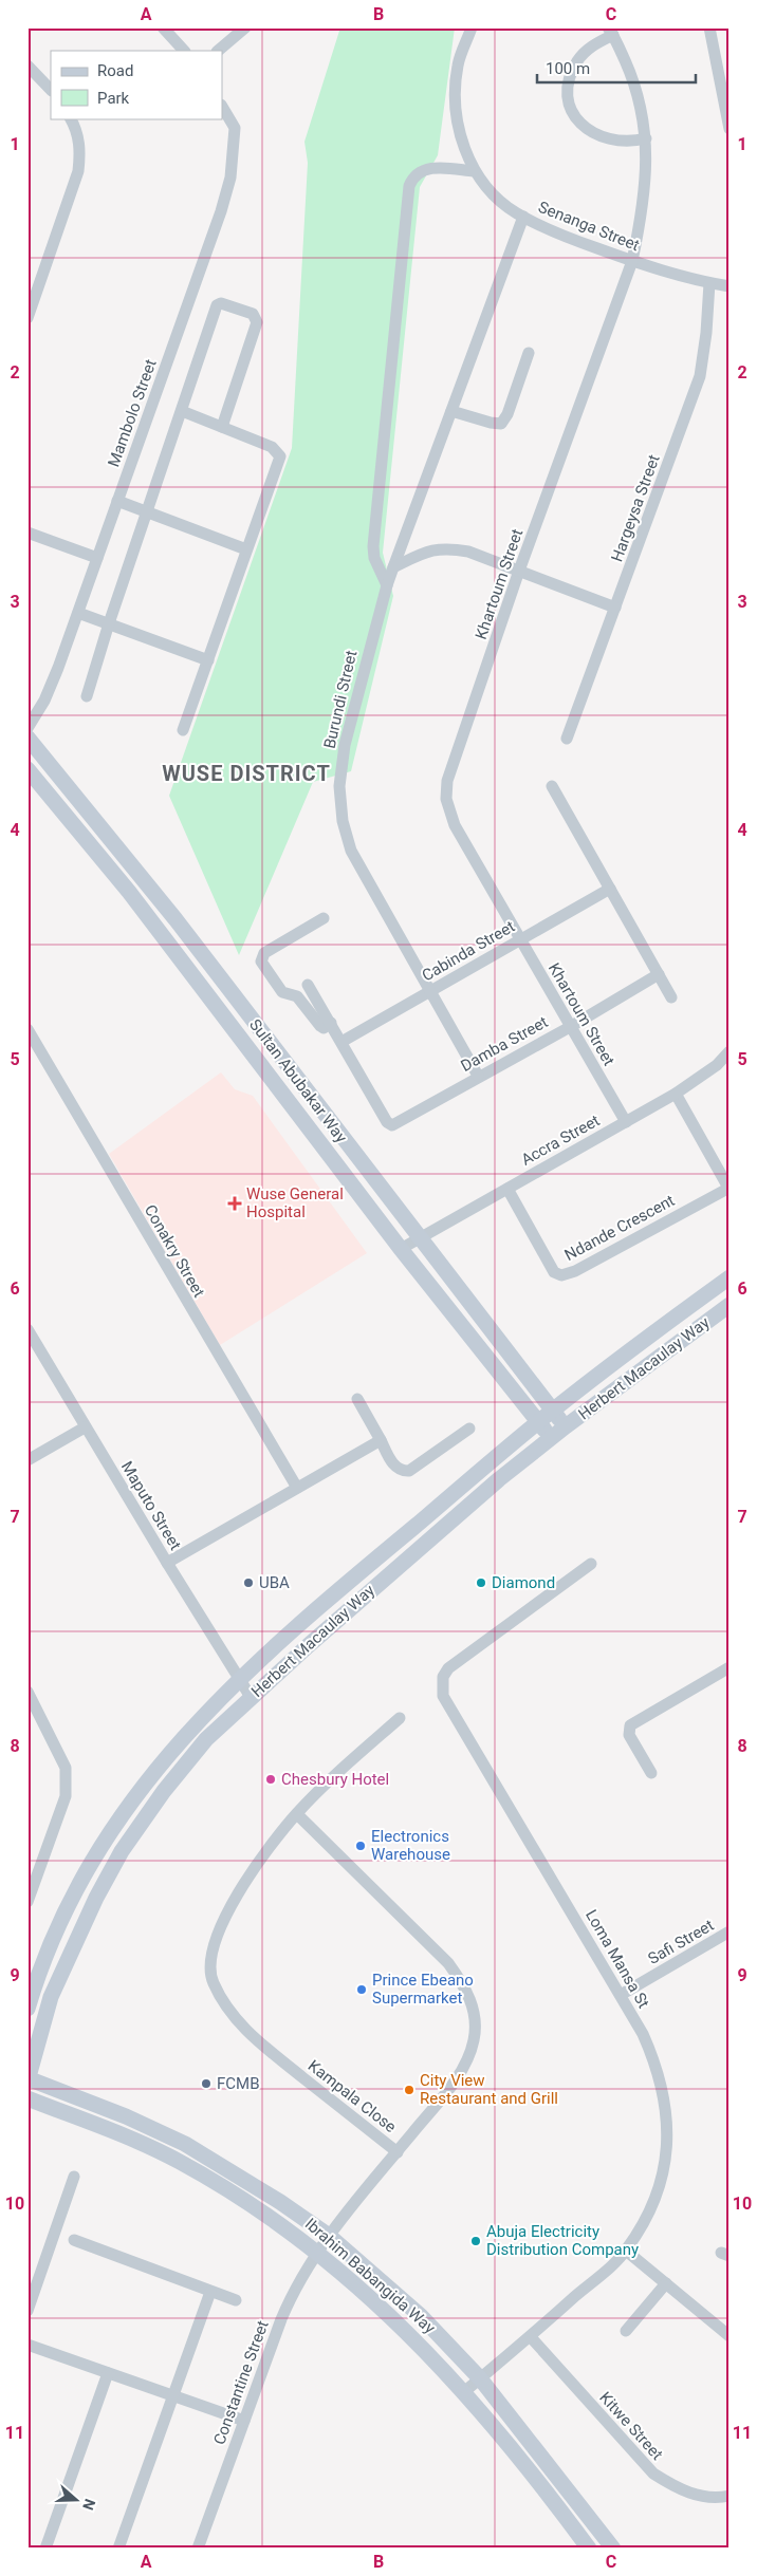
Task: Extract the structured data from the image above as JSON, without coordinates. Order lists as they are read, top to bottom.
{
  "streets": {
    "main road": ["Sultan Abubakar Way", "Herbert Macaulay Way", "Ibrahim Babangida Way"],
    "street": [
      "Senanga Street",
      "Mambolo Street",
      "Hargeysa Street",
      "Khartoum Street",
      "Burundi Street",
      "Cabinda Street",
      "Damba Street",
      "Accra Street",
      "Ndande Crescent",
      "Conakry Street",
      "Maputo Street",
      "Safi Street",
      "Loma Mansa St",
      "Kampala Close",
      "Constantine Street",
      "Kitwe Street"
    ]
  },
  "crossings": [
    ["Senanga Street", "Hargeysa Street"],
    ["Senanga Street", "Khartoum Street"],
    ["Senanga Street", "Burundi Street"],
    ["Khartoum Street", "Cabinda Street"],
    ["Khartoum Street", "Damba Street"],
    ["Khartoum Street", "Accra Street"],
    ["Burundi Street", "Cabinda Street"],
    ["Burundi Street", "Damba Street"],
    ["Cabinda Street", "Damba Street"],
    ["Sultan Abubakar Way", "Accra Street"],
    ["Sultan Abubakar Way", "Herbert Macaulay Way"],
    ["Accra Street", "Ndande Crescent"],
    ["Herbert Macaulay Way", "Maputo Street"],
    ["Herbert Macaulay Way", "Ibrahim Babangida Way"],
    ["Safi Street", "Loma Mansa St"],
    ["Loma Mansa St", "Ibrahim Babangida Way"],
    ["Loma Mansa St", "Kitwe Street"],
    ["Kampala Close", "Constantine Street"],
    ["Ibrahim Babangida Way", "Constantine Street"]
  ],
  "districts": ["WUSE DISTRICT"],
  "places": {
    "health": ["Wuse General Hospital"],
    "other": [
      "UBA",
      "Diamond",
      "Chesbury Hotel",
      "Electronics Warehouse",
      "Prince Ebeano Supermarket",
      "FCMB",
      "City View Restaurant and Grill",
      "Abuja Electricity Distribution Company"
    ]
  },
  "legend": ["Road", "Park"],
  "scale_bar": "100 m",
  "north": "right",
  "grid": {
    "columns": ["A", "B", "C"],
    "rows": [
      "1",
      "2",
      "3",
      "4",
      "5",
      "6",
      "7",
      "8",
      "9",
      "10",
      "11"
    ]
  }
}
